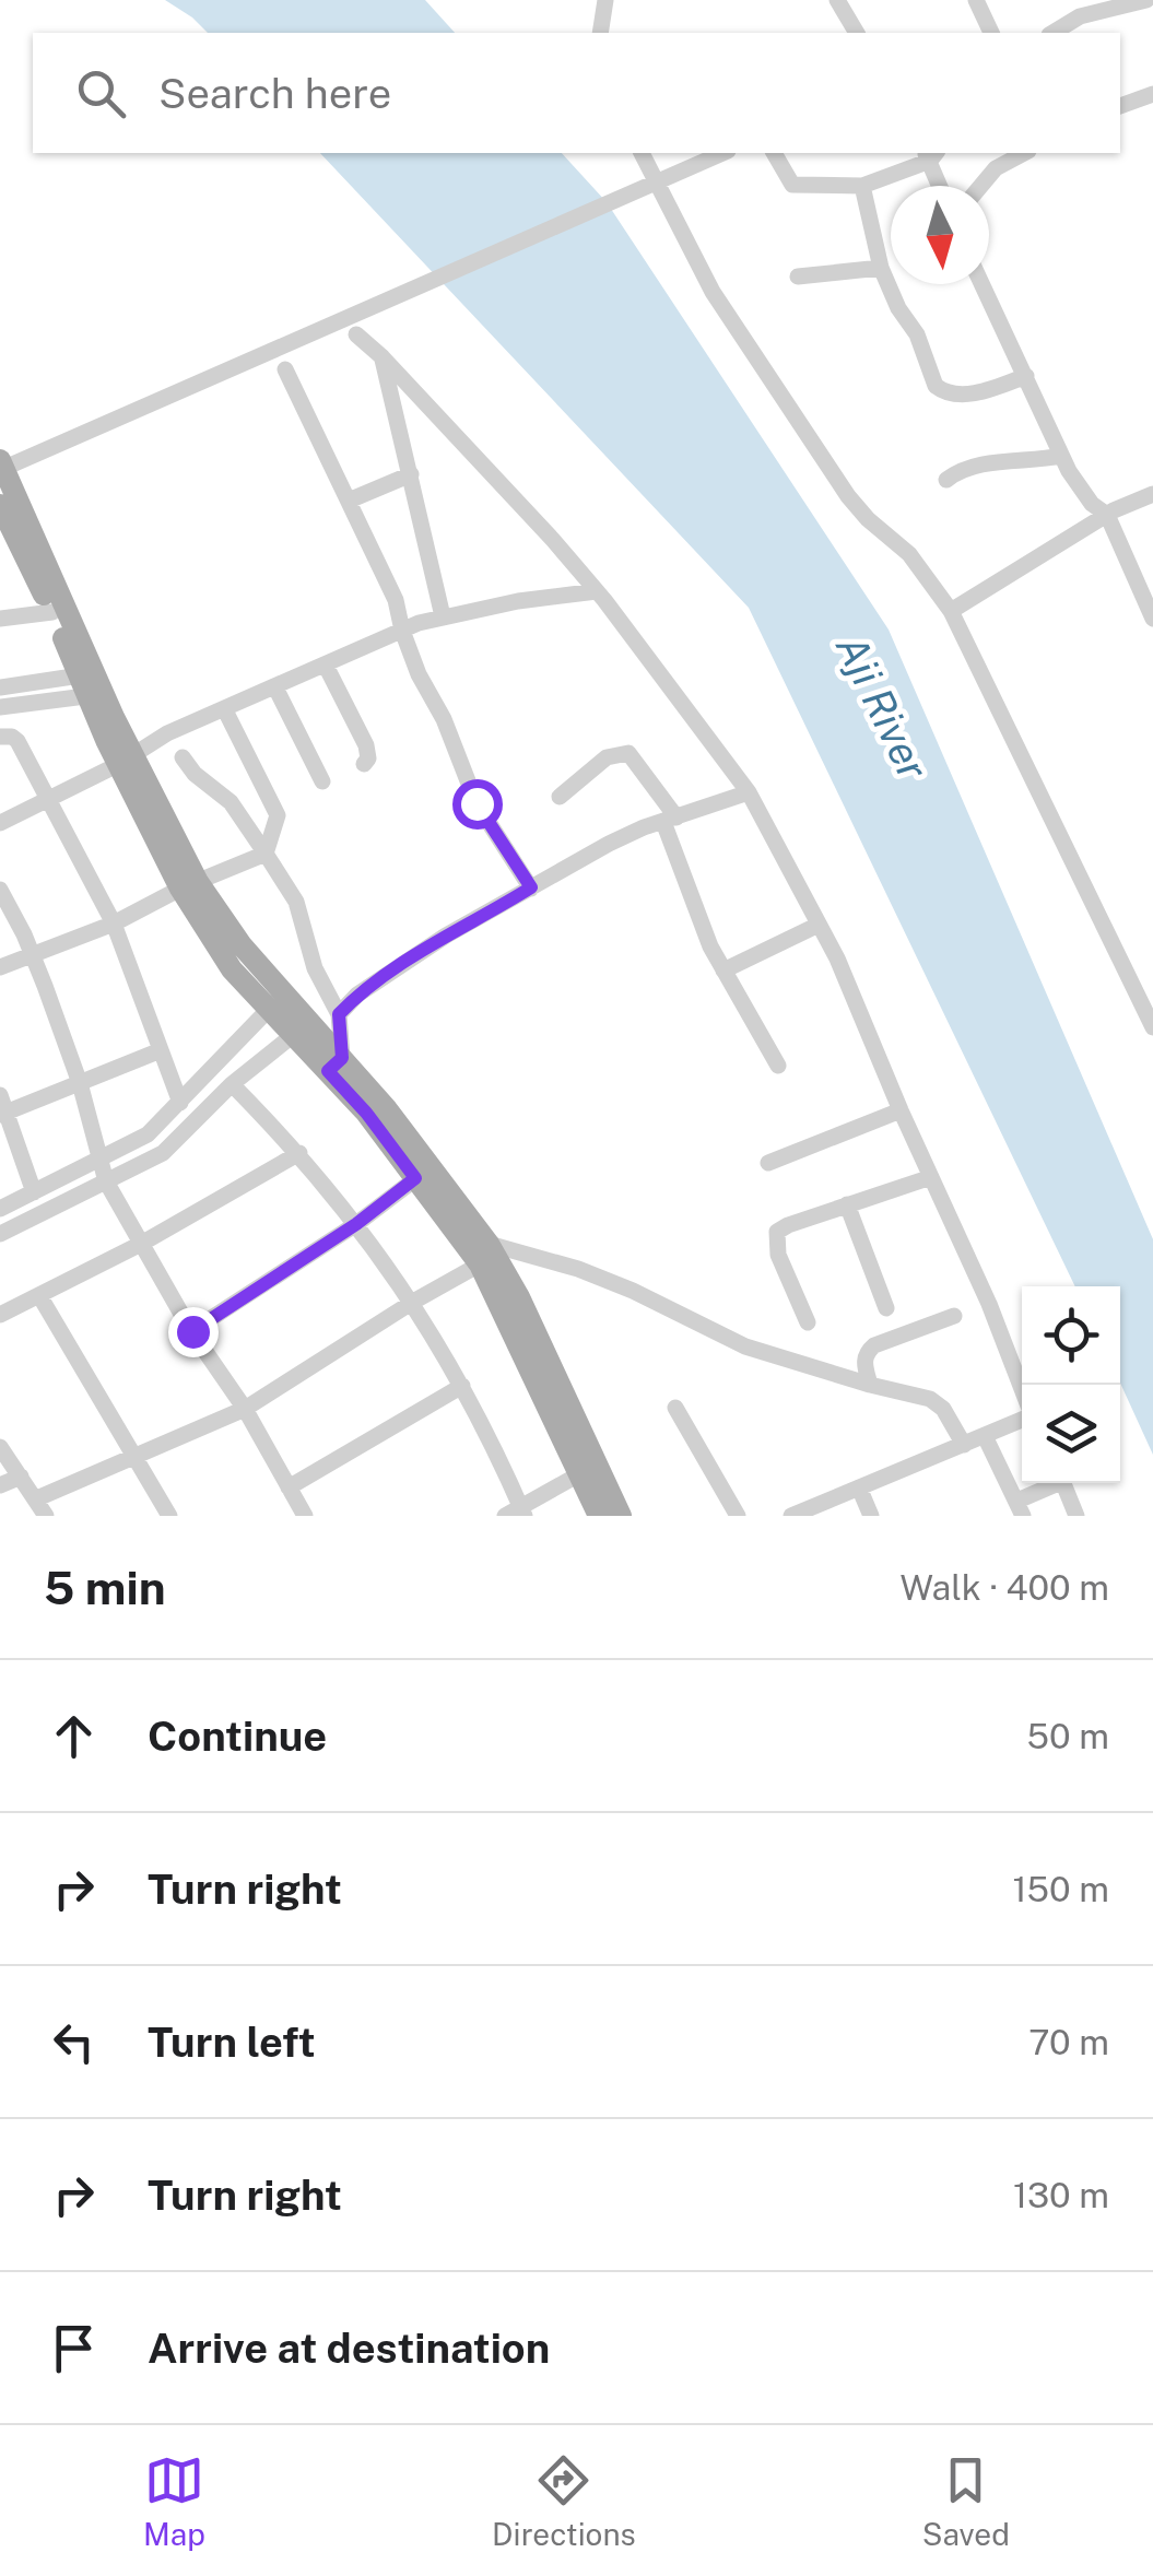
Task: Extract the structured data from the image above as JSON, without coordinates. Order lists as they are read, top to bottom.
{
  "water": ["Aji River"],
  "north": "bottom",
  "page": {
    "search": "Search here",
    "heading": ["5 min", "Walk · 400 m"],
    "list": [
      ["Continue", "50 m"],
      ["Turn right", "150 m"],
      ["Turn left", "70 m"],
      ["Turn right", "130 m"],
      "Arrive at destination"
    ],
    "nav": ["Map", "Directions", "Saved"]
  }
}
